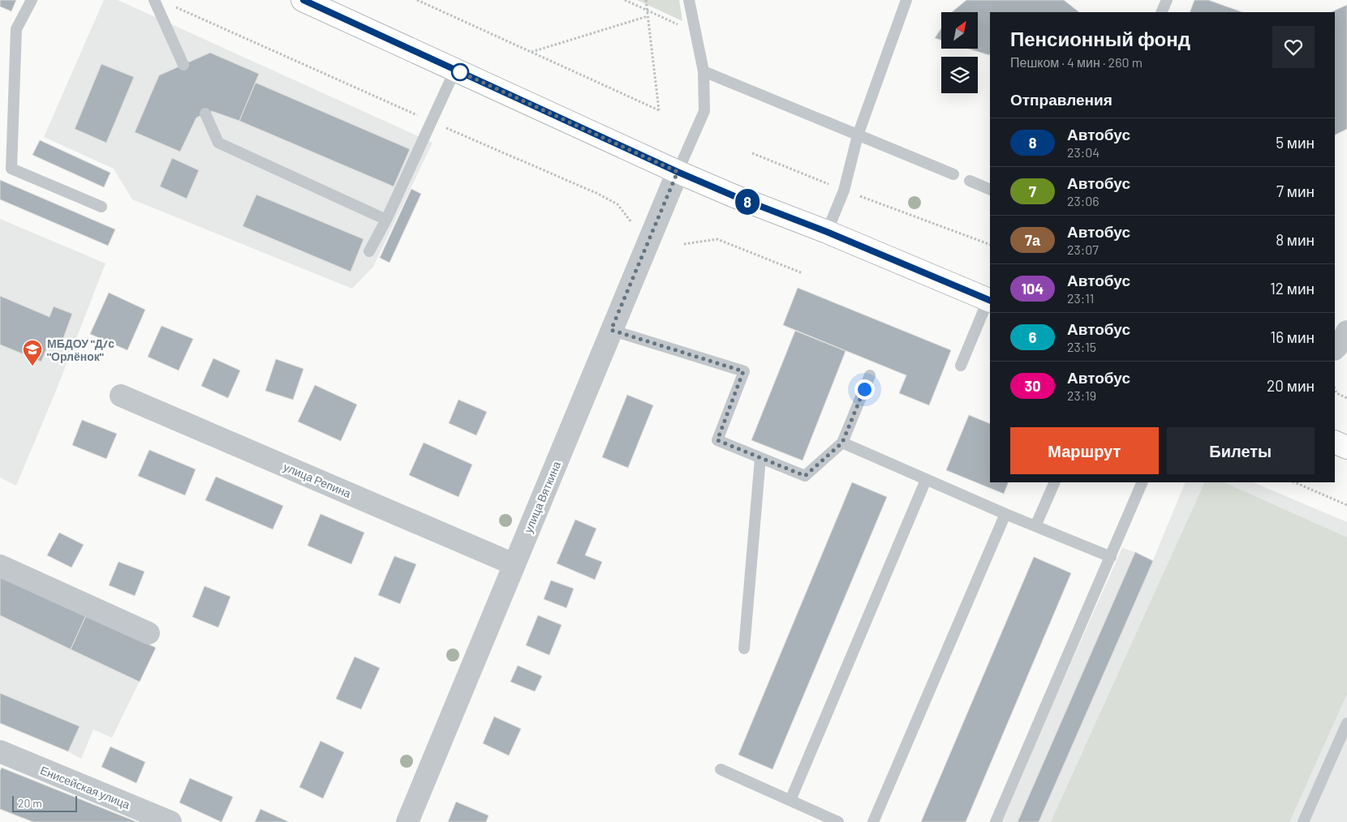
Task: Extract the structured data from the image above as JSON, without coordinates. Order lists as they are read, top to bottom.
{
  "streets": {
    "street": ["улица Репина", "улица Вяткина", "Енисейская улица"]
  },
  "crossings": [
    ["улица Репина", "улица Вяткина"]
  ],
  "places": {
    "school or university": ["МБДОУ \"Д/с \"Орлёнок\""]
  },
  "lines": ["bus line 8"],
  "scale_bar": "20 m",
  "north": "top right",
  "page": {
    "on_map": "8",
    "heading": [
      ["Пенсионный фонд", "Пешком · 4 мин · 260 m"],
      "Отправления"
    ],
    "list": [
      {
        "mark": "8",
        "name": "Автобус",
        "note": "23:04",
        "value": "5 мин"
      },
      {
        "mark": "7",
        "name": "Автобус",
        "note": "23:06",
        "value": "7 мин"
      },
      {
        "mark": "7а",
        "name": "Автобус",
        "note": "23:07",
        "value": "8 мин"
      },
      {
        "mark": "104",
        "name": "Автобус",
        "note": "23:11",
        "value": "12 мин"
      },
      {
        "mark": "6",
        "name": "Автобус",
        "note": "23:15",
        "value": "16 мин"
      },
      {
        "mark": "30",
        "name": "Автобус",
        "note": "23:19",
        "value": "20 мин"
      }
    ],
    "buttons": ["Маршрут", "Билеты"],
    "scale": "20 m"
  }
}
